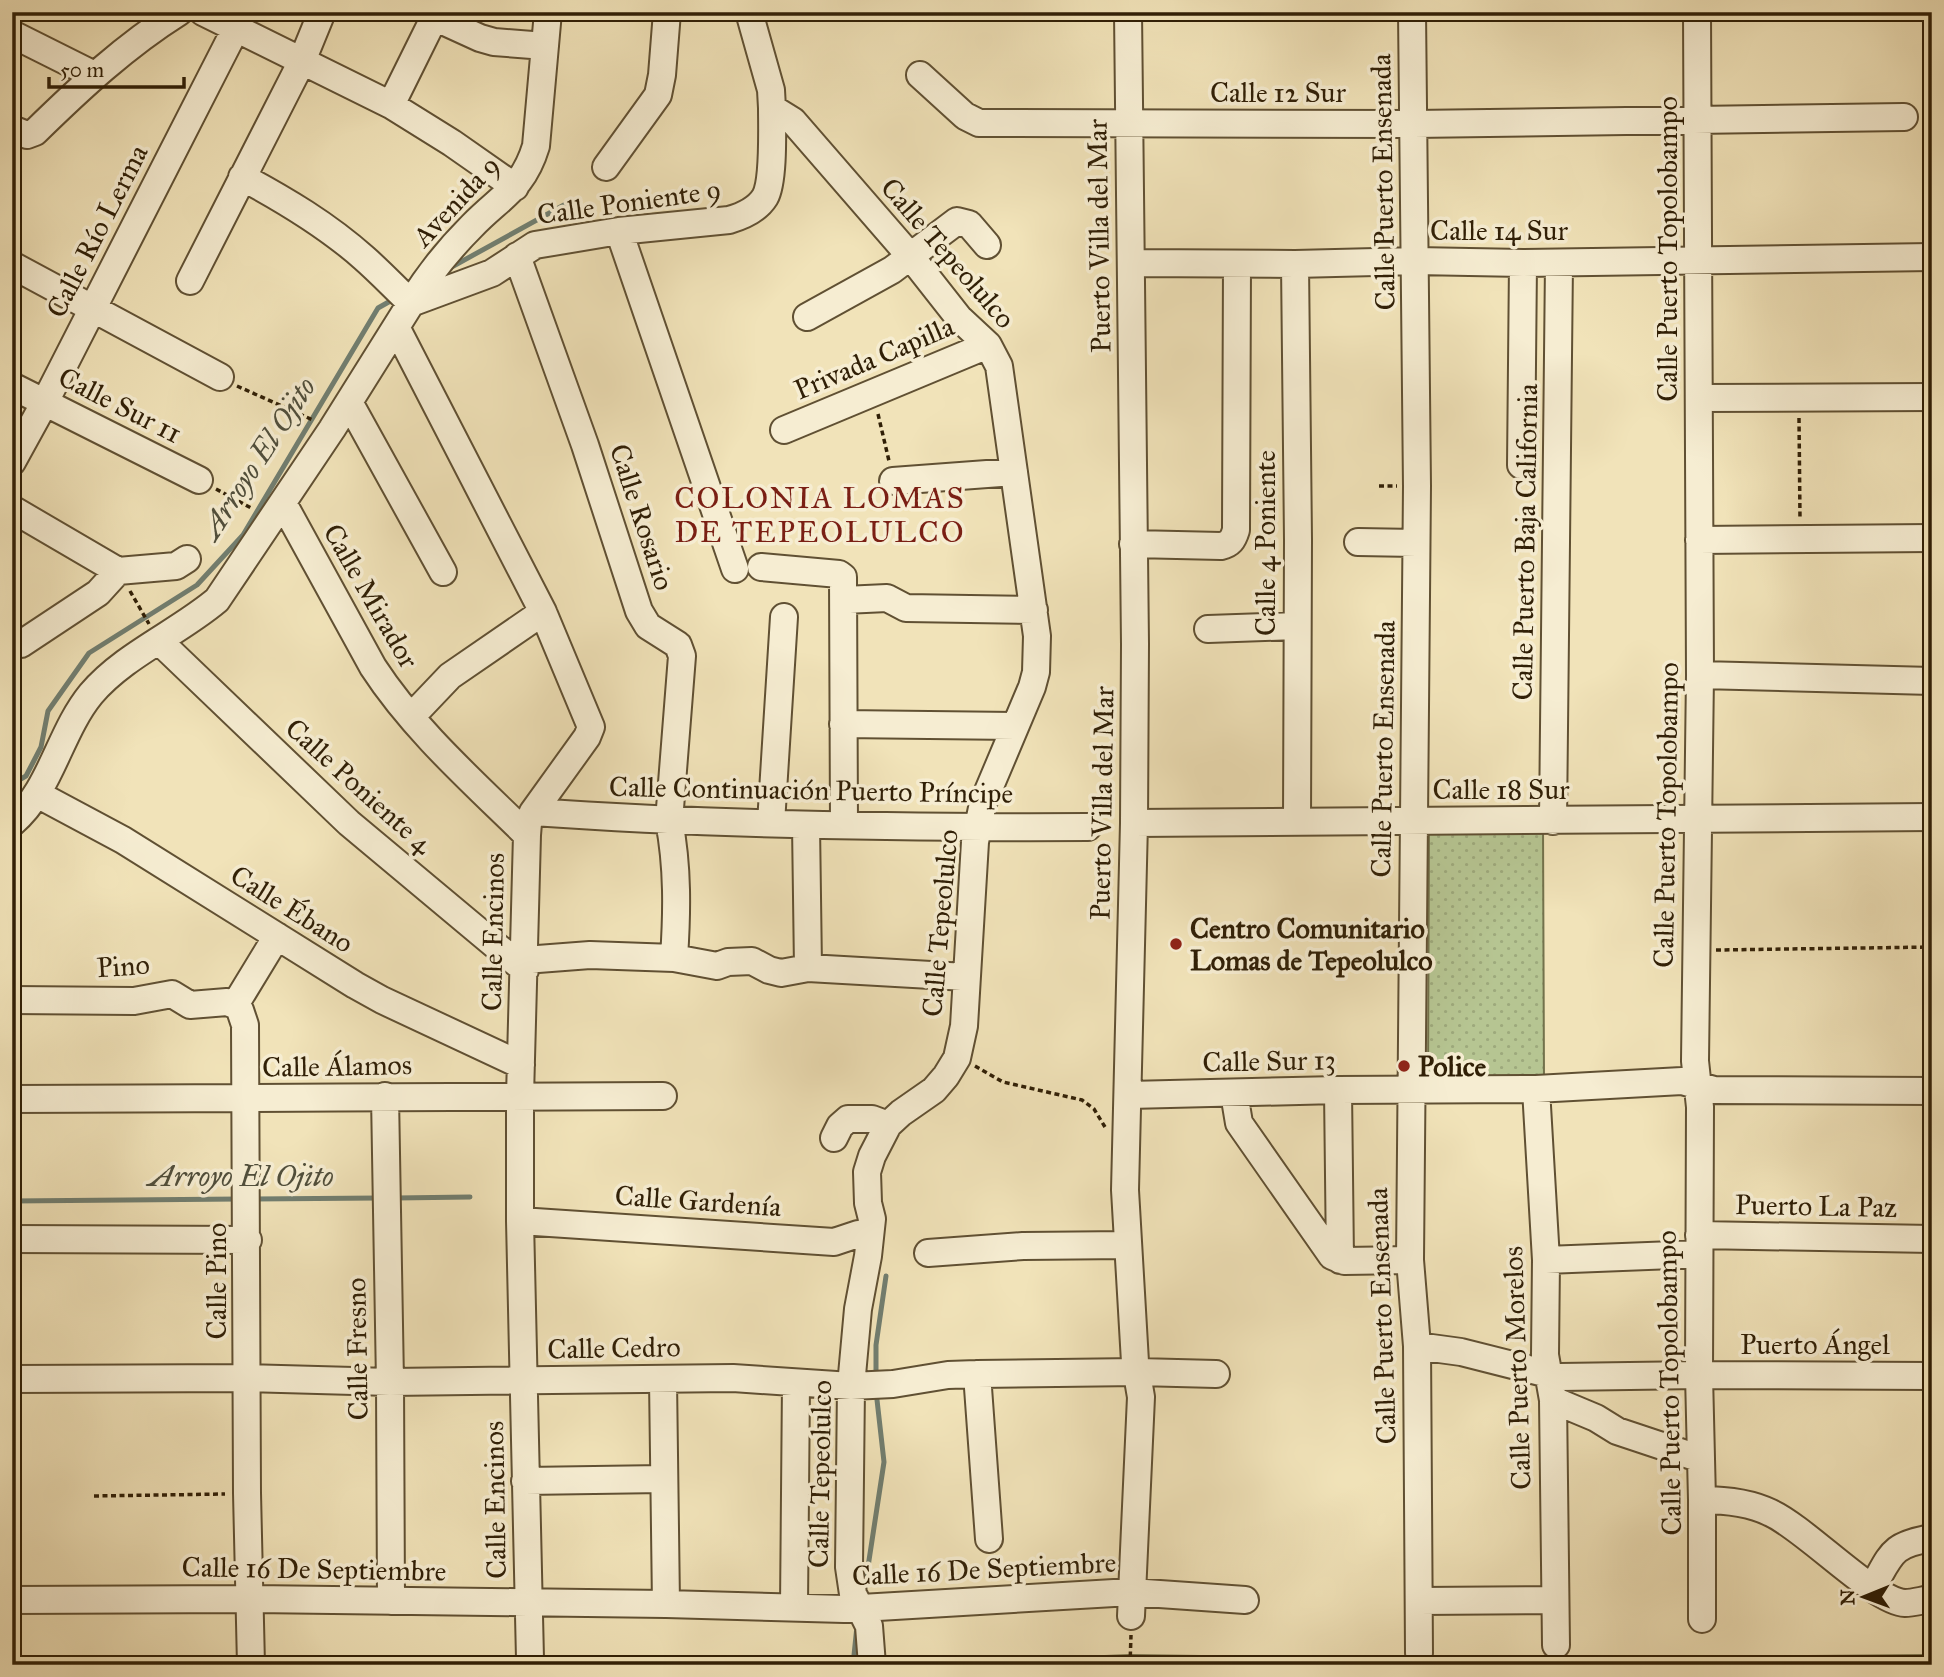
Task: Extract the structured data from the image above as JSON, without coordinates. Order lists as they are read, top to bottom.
{
  "streets": {
    "street": [
      "Calle 12 Sur",
      "Calle Puerto Ensenada",
      "Avenida 9",
      "Calle Poniente 9",
      "Calle 14 Sur",
      "Calle Río Lerma",
      "Puerto Villa del Mar",
      "Calle Puerto Topolobampo",
      "Calle Tepeolulco",
      "Privada Capilla",
      "Calle Sur 11",
      "Calle Rosario",
      "Calle Puerto Baja California",
      "Calle 4 Poniente",
      "Calle Mirador",
      "Calle Poniente 4",
      "Calle 18 Sur",
      "Calle Continuación Puerto Príncipe",
      "Calle Ébano",
      "Calle Encinos",
      "Pino",
      "Calle Sur 13",
      "Calle Álamos",
      "Calle Gardenía",
      "Puerto La Paz",
      "Calle Pino",
      "Puerto Ángel",
      "Calle Cedro",
      "Calle Fresno",
      "Calle Puerto Morelos",
      "Calle 16 De Septiembre"
    ]
  },
  "crossings": [
    ["Calle 12 Sur", "Calle Puerto Ensenada"],
    ["Calle 12 Sur", "Puerto Villa del Mar"],
    ["Calle 12 Sur", "Calle Puerto Topolobampo"],
    ["Calle Puerto Ensenada", "Calle 14 Sur"],
    ["Calle Puerto Ensenada", "Calle 18 Sur"],
    ["Calle Puerto Ensenada", "Calle Sur 13"],
    ["Avenida 9", "Calle Poniente 9"],
    ["Calle Poniente 9", "Calle Tepeolulco"],
    ["Calle Poniente 9", "Calle Rosario"],
    ["Calle 14 Sur", "Puerto Villa del Mar"],
    ["Calle 14 Sur", "Calle Puerto Topolobampo"],
    ["Calle 14 Sur", "Calle Puerto Baja California"],
    ["Calle 14 Sur", "Calle 4 Poniente"],
    ["Calle Río Lerma", "Calle Sur 11"],
    ["Puerto Villa del Mar", "Calle 4 Poniente"],
    ["Puerto Villa del Mar", "Calle 18 Sur"],
    ["Puerto Villa del Mar", "Calle Sur 13"],
    ["Puerto Villa del Mar", "Calle Cedro"],
    ["Puerto Villa del Mar", "Calle 16 De Septiembre"],
    ["Calle Puerto Topolobampo", "Calle 18 Sur"],
    ["Calle Puerto Topolobampo", "Calle Sur 13"],
    ["Calle Puerto Topolobampo", "Puerto La Paz"],
    ["Calle Puerto Topolobampo", "Puerto Ángel"],
    ["Calle Tepeolulco", "Privada Capilla"],
    ["Calle Tepeolulco", "Calle Continuación Puerto Príncipe"],
    ["Calle Tepeolulco", "Calle Gardenía"],
    ["Calle Tepeolulco", "Calle Cedro"],
    ["Calle Tepeolulco", "Calle 16 De Septiembre"],
    ["Calle Rosario", "Calle Continuación Puerto Príncipe"],
    ["Calle Puerto Baja California", "Calle 18 Sur"],
    ["Calle 4 Poniente", "Calle 18 Sur"],
    ["Calle Mirador", "Calle Continuación Puerto Príncipe"],
    ["Calle Mirador", "Calle Encinos"],
    ["Calle Poniente 4", "Calle Encinos"],
    ["Calle Continuación Puerto Príncipe", "Calle Encinos"],
    ["Calle Ébano", "Calle Encinos"],
    ["Calle Encinos", "Calle Álamos"],
    ["Calle Encinos", "Calle Gardenía"],
    ["Calle Encinos", "Calle Cedro"],
    ["Calle Encinos", "Calle 16 De Septiembre"],
    ["Pino", "Calle Pino"],
    ["Calle Sur 13", "Calle Puerto Morelos"],
    ["Calle Álamos", "Calle Pino"],
    ["Calle Álamos", "Calle Fresno"],
    ["Puerto La Paz", "Calle Puerto Morelos"],
    ["Calle Pino", "Calle Cedro"],
    ["Calle Pino", "Calle 16 De Septiembre"],
    ["Puerto Ángel", "Calle Puerto Morelos"],
    ["Calle Cedro", "Calle Fresno"],
    ["Calle Fresno", "Calle 16 De Septiembre"]
  ],
  "districts": ["COLONIA LOMAS DE TEPEOLULCO"],
  "water": ["Arroyo El Ojito"],
  "places": ["Centro Comunitario Lomas de Tepeolulco", "Police"],
  "scale_bar": "50 m",
  "north": "left"
}
